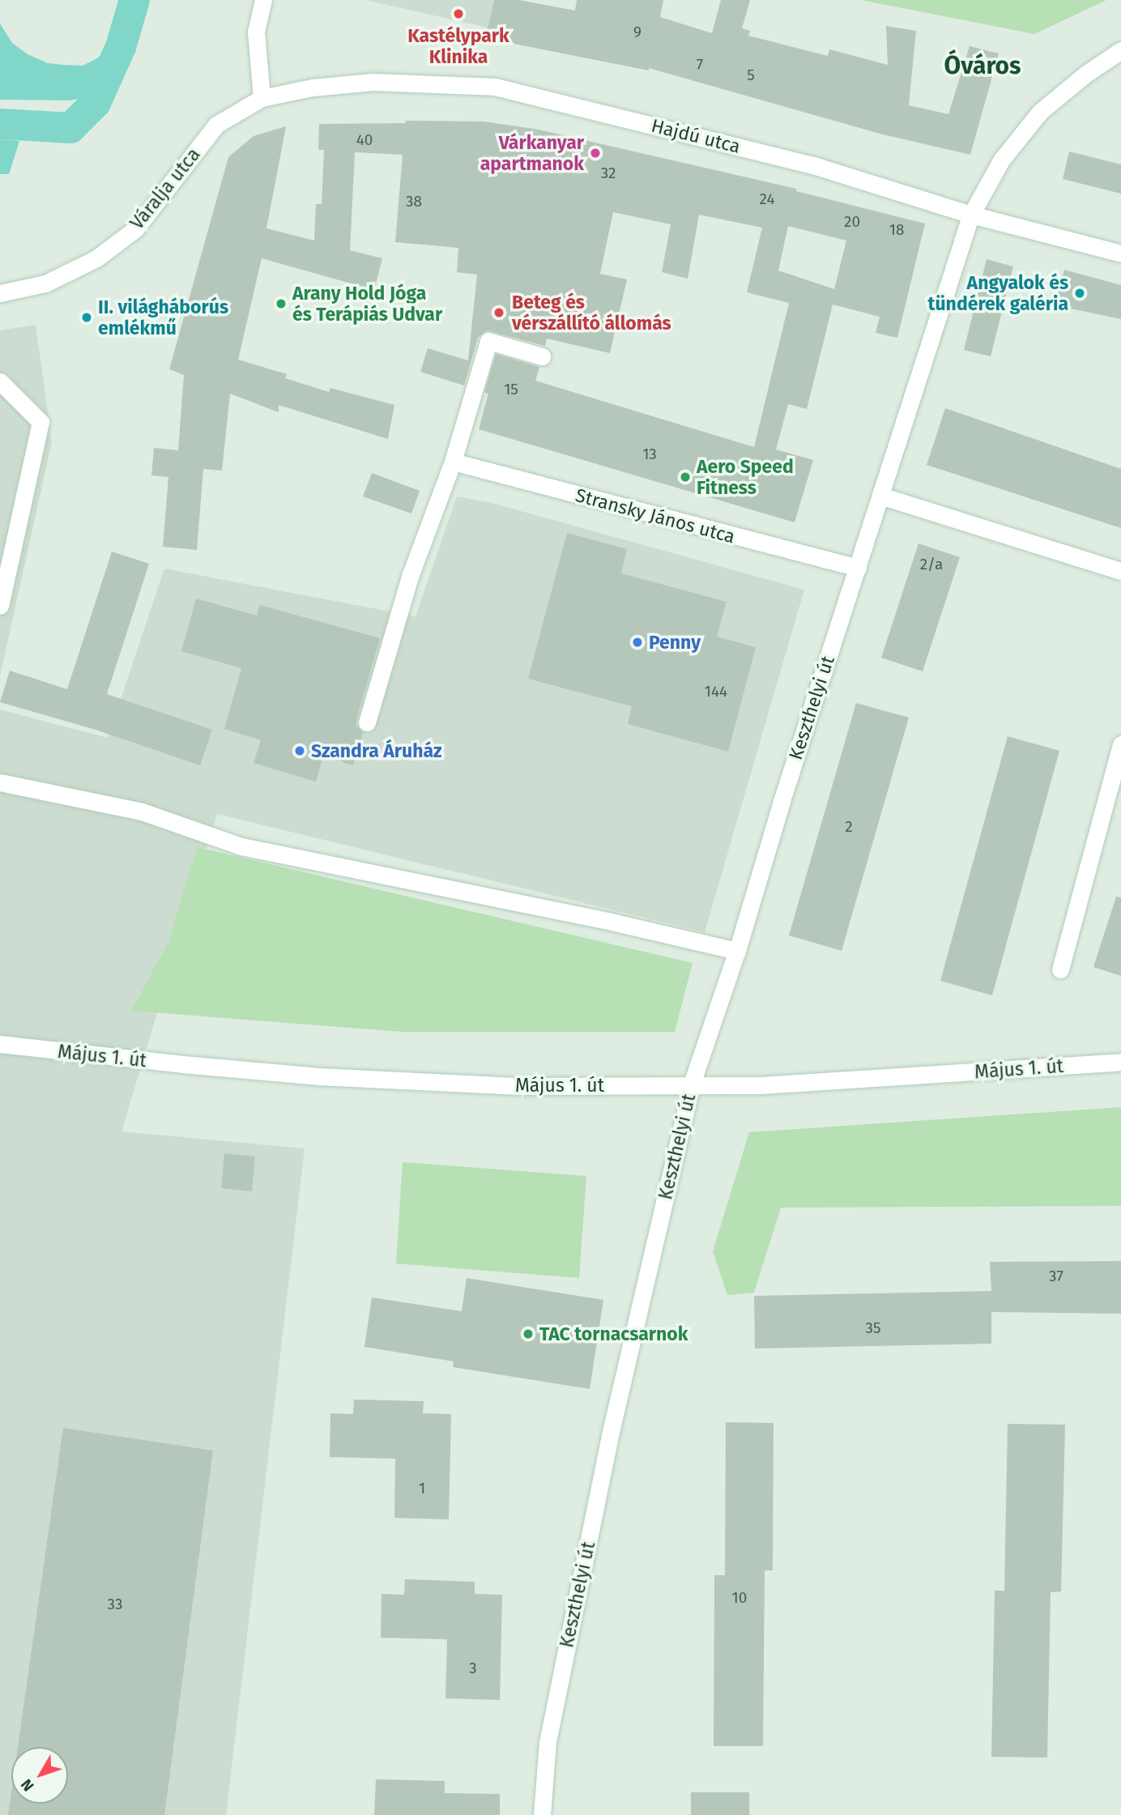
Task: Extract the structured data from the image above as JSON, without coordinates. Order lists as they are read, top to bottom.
{
  "streets": {
    "street": [
      "Hajdú utca",
      "Váralja utca",
      "Stransky János utca",
      "Keszthelyi út",
      "Május 1. út"
    ]
  },
  "crossings": [
    ["Hajdú utca", "Váralja utca"],
    ["Hajdú utca", "Keszthelyi út"],
    ["Stransky János utca", "Keszthelyi út"],
    ["Keszthelyi út", "Május 1. út"]
  ],
  "districts": ["Óváros"],
  "places": [
    "Kastélypark Klinika",
    "Várkanyar apartmanok",
    "Angyalok és tündérek galéria",
    "Arany Hold Jóga és Terápiás Udvar",
    "Beteg és vérszállító állomás",
    "II. világháborús emlékmű",
    "Aero Speed Fitness",
    "Penny",
    "Szandra Áruház",
    "TAC tornacsarnok"
  ],
  "house_numbers": [
    "9",
    "7",
    "5",
    "40",
    "32",
    "24",
    "38",
    "20",
    "18",
    "15",
    "13",
    "2/a",
    "144",
    "2",
    "37",
    "35",
    "1",
    "10",
    "33",
    "3"
  ],
  "north": "bottom left"
}
